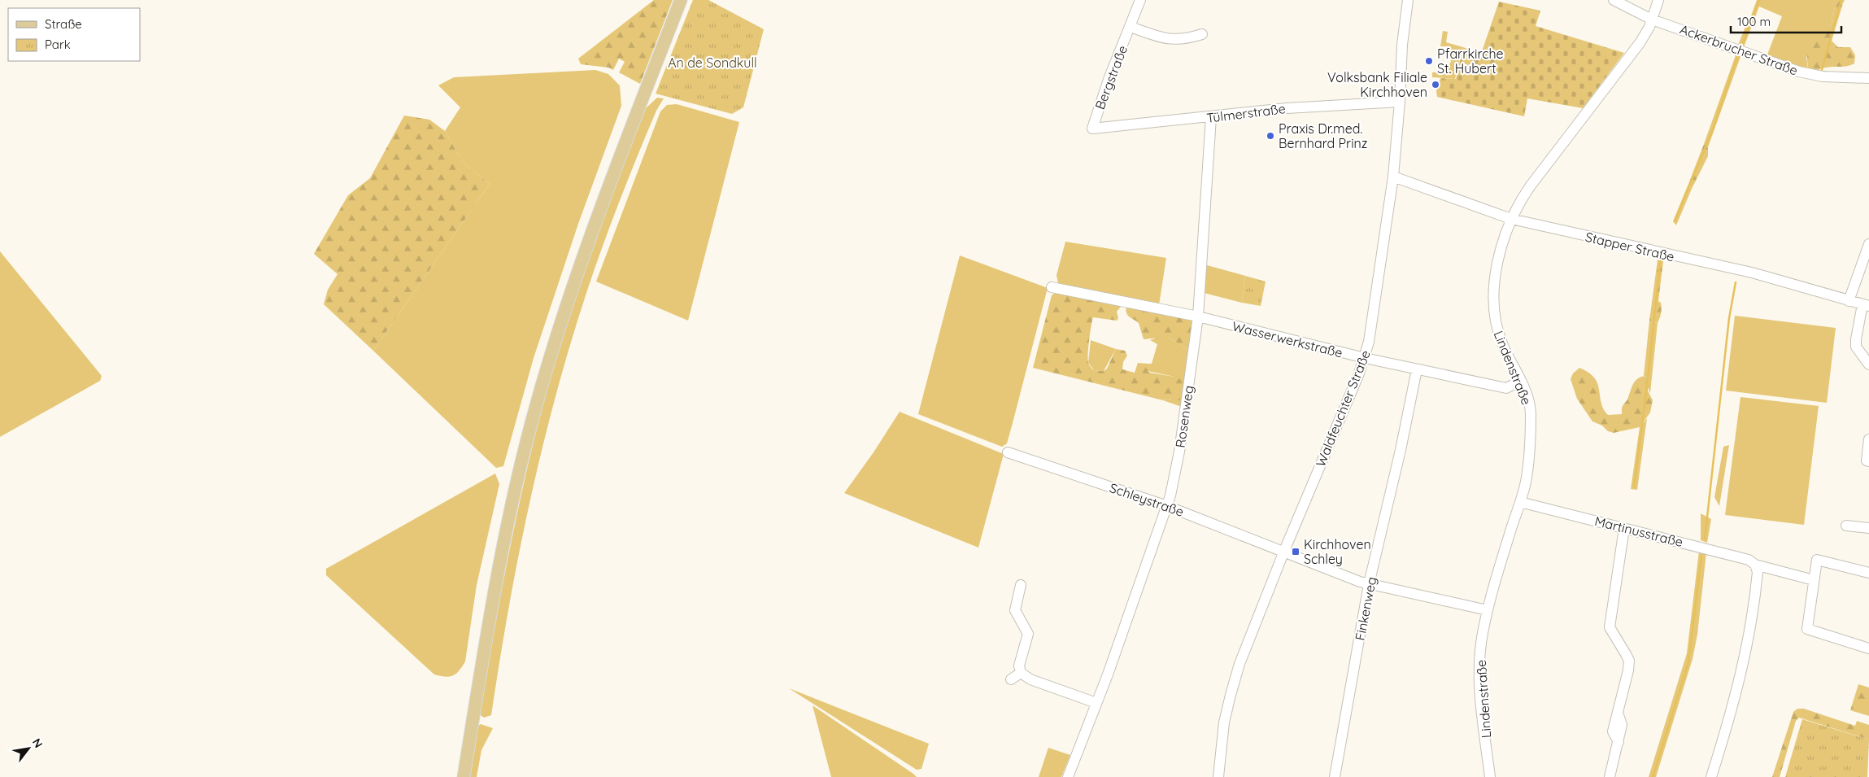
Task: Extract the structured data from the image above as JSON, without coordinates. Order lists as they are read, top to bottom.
{
  "streets": {
    "street": [
      "Ackerbrucher Straße",
      "Bergstraße",
      "Tülmerstraße",
      "Stapper Straße",
      "Wasserwerkstraße",
      "Lindenstraße",
      "Waldfeuchter Straße",
      "Rosenweg",
      "Schleystraße",
      "Martinusstraße",
      "Finkenweg"
    ]
  },
  "crossings": [
    ["Ackerbrucher Straße", "Lindenstraße"],
    ["Bergstraße", "Tülmerstraße"],
    ["Tülmerstraße", "Waldfeuchter Straße"],
    ["Tülmerstraße", "Rosenweg"],
    ["Stapper Straße", "Lindenstraße"],
    ["Stapper Straße", "Waldfeuchter Straße"],
    ["Wasserwerkstraße", "Lindenstraße"],
    ["Wasserwerkstraße", "Waldfeuchter Straße"],
    ["Wasserwerkstraße", "Rosenweg"],
    ["Wasserwerkstraße", "Finkenweg"],
    ["Lindenstraße", "Schleystraße"],
    ["Lindenstraße", "Martinusstraße"],
    ["Waldfeuchter Straße", "Schleystraße"],
    ["Rosenweg", "Schleystraße"],
    ["Schleystraße", "Finkenweg"]
  ],
  "parks": ["An de Sondkull"],
  "places": {
    "other": ["Pfarrkirche St. Hubert", "Volksbank Filiale Kirchhoven", "Praxis Dr.med. Bernhard Prinz"],
    "transit": ["Kirchhoven Schley"]
  },
  "legend": ["Straße", "Park"],
  "scale_bar": "100 m",
  "north": "top right"
}
